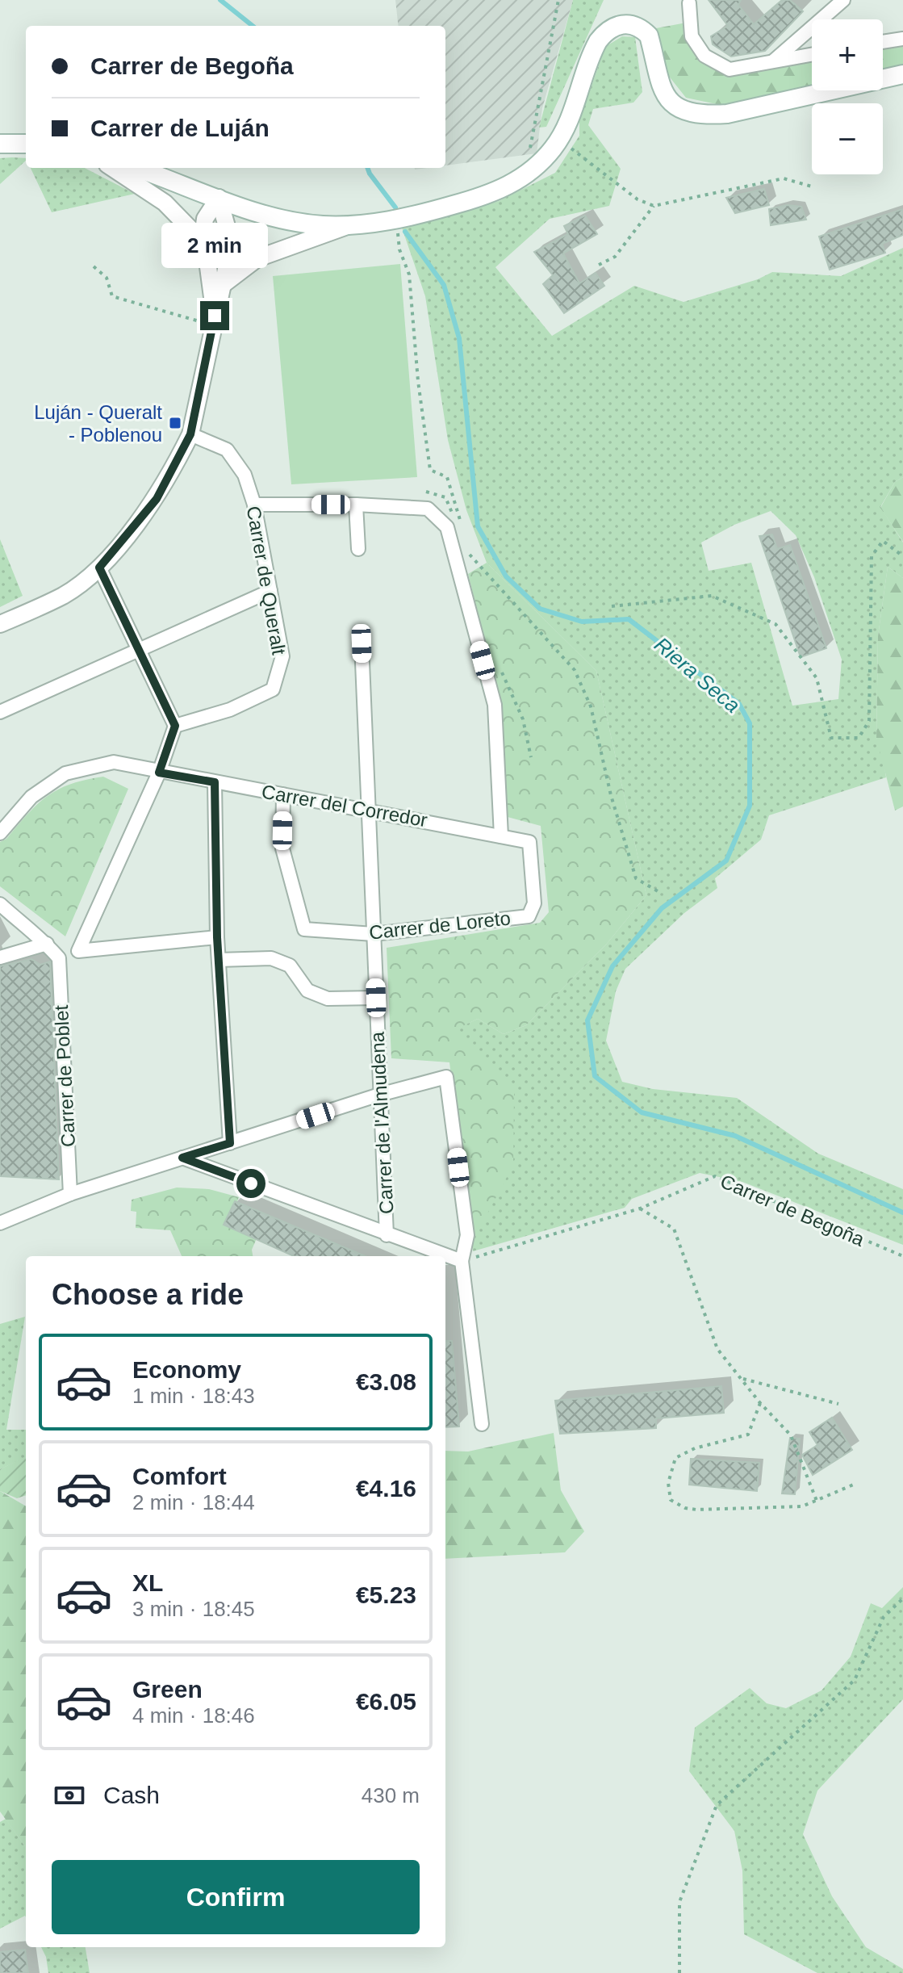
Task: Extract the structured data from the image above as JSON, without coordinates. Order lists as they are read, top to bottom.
{
  "streets": {
    "street": [
      "Carrer de Queralt",
      "Carrer del Corredor",
      "Carrer de Loreto",
      "Carrer de Poblet",
      "Carrer de l'Almudena"
    ],
    "path": ["Carrer de Begoña"]
  },
  "crossings": [
    ["Carrer del Corredor", "Carrer de Loreto"],
    ["Carrer del Corredor", "Carrer de l'Almudena"],
    ["Carrer de Loreto", "Carrer de l'Almudena"]
  ],
  "water": ["Riera Seca"],
  "places": {
    "transit": ["Luján - Queralt - Poblenou"]
  },
  "page": {
    "map_buttons": ["+", "−"],
    "banner": ["Carrer de Begoña", "Carrer de Luján"],
    "bubble": "2 min",
    "heading": "Choose a ride",
    "list": [
      {
        "name": "Economy",
        "note": "1 min · 18:43",
        "value": "€3.08"
      },
      {
        "name": "Comfort",
        "note": "2 min · 18:44",
        "value": "€4.16"
      },
      {
        "name": "XL",
        "note": "3 min · 18:45",
        "value": "€5.23"
      },
      {
        "name": "Green",
        "note": "4 min · 18:46",
        "value": "€6.05"
      }
    ],
    "pay": ["Cash", "430 m"],
    "buttons": "Confirm"
  }
}
